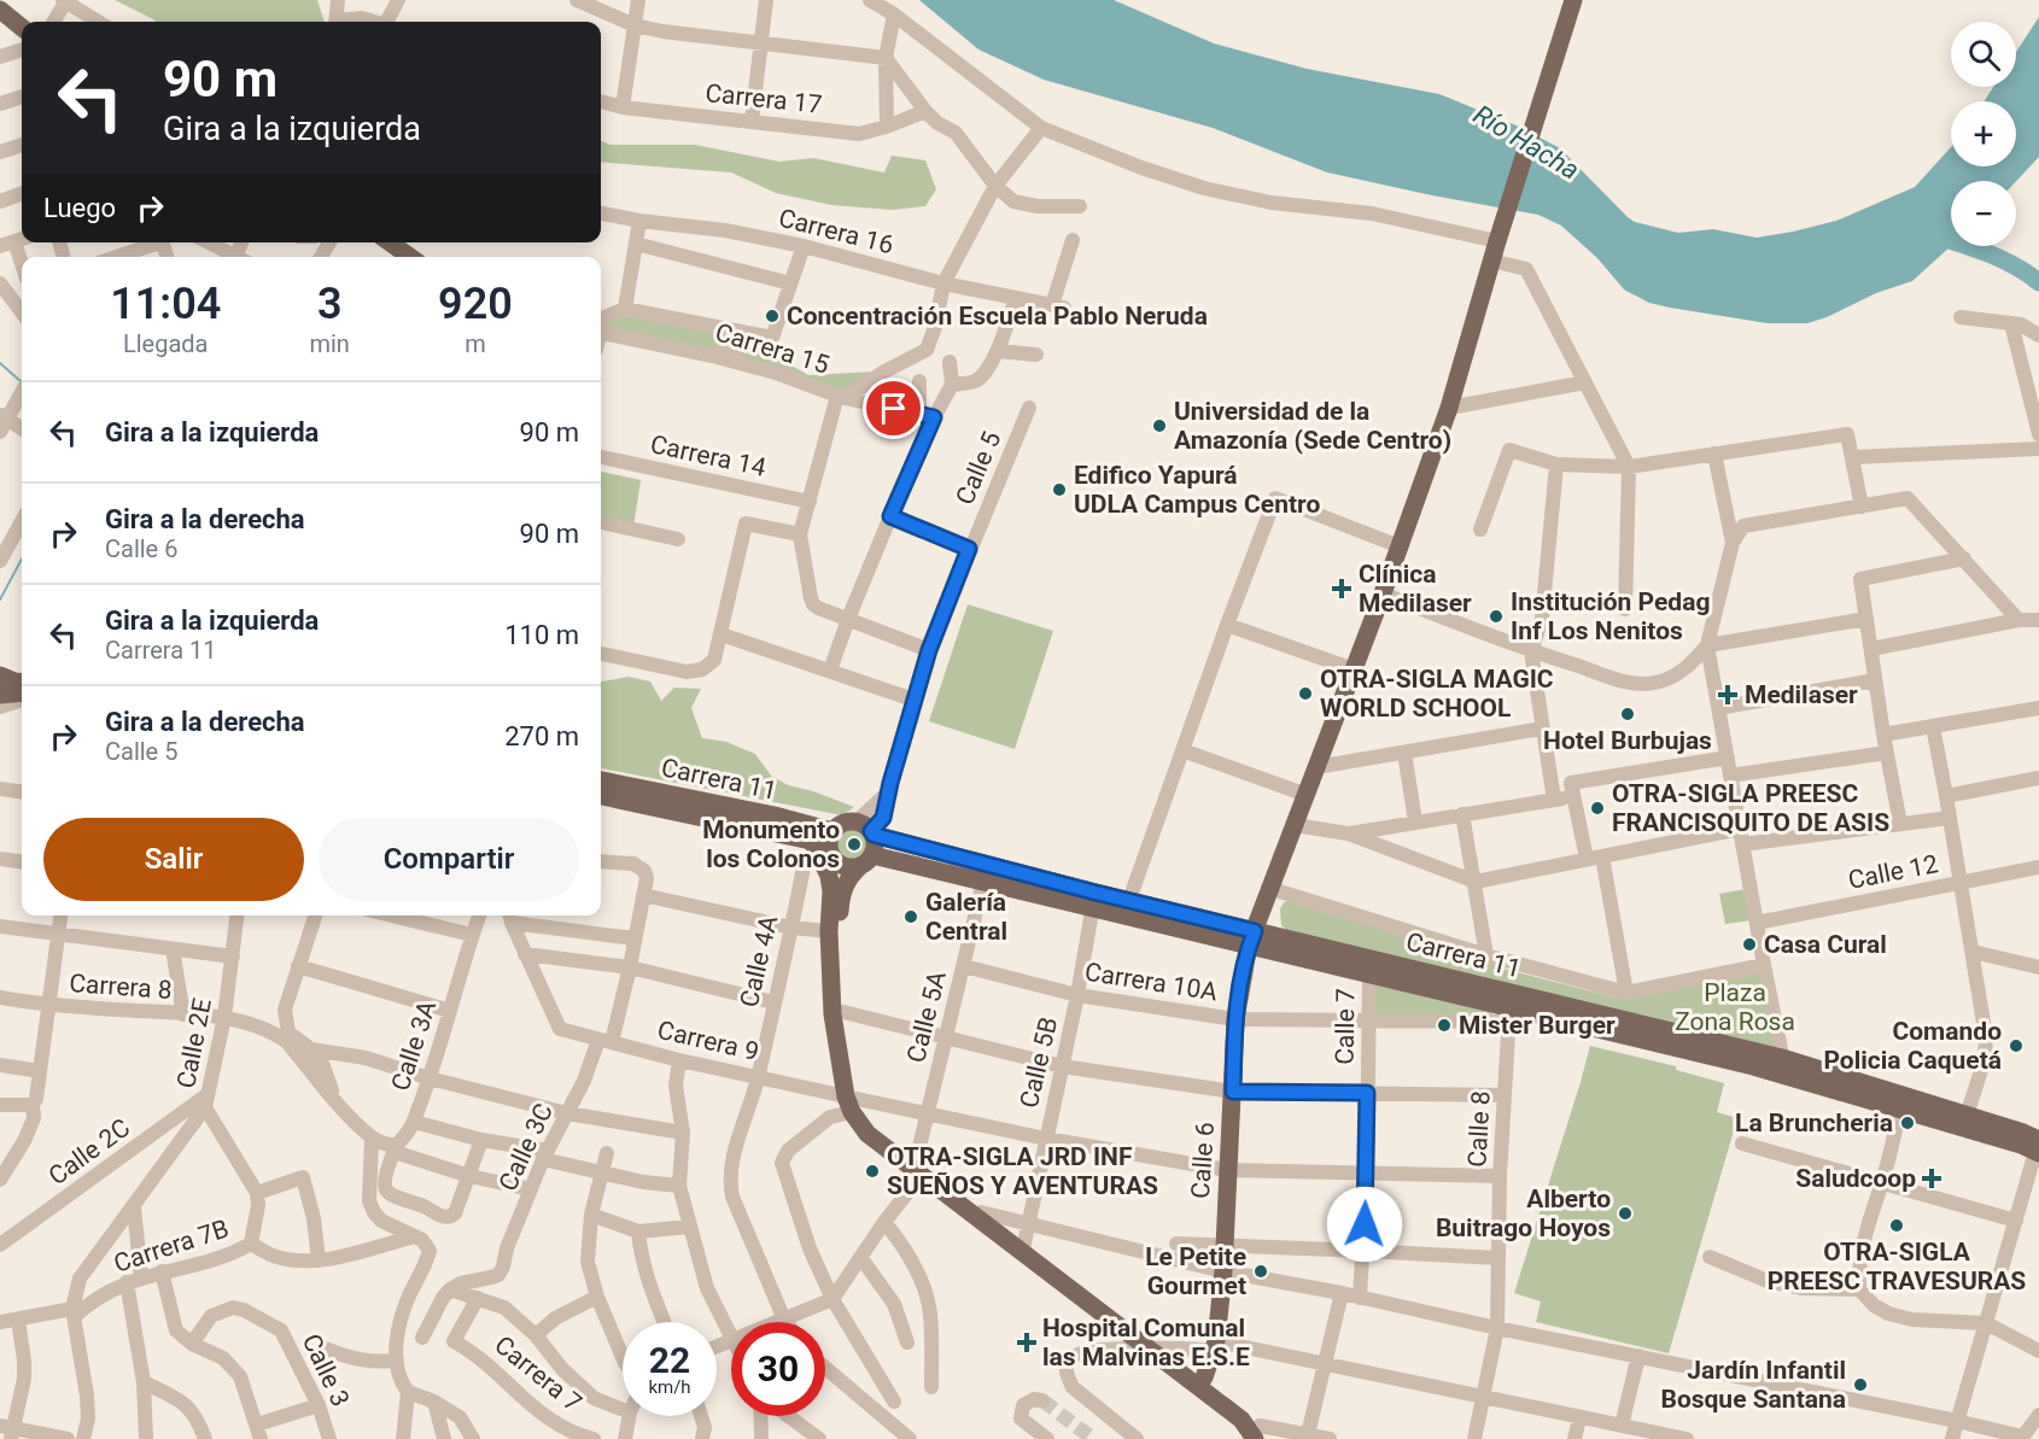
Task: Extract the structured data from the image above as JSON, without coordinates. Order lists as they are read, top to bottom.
{
  "streets": {
    "main road": ["Carrera 11", "Calle 6"],
    "street": [
      "Carrera 17",
      "Carrera 16",
      "Carrera 15",
      "Carrera 14",
      "Calle 5",
      "Calle 12",
      "Calle 4A",
      "Carrera 10A",
      "Carrera 8",
      "Calle 5A",
      "Calle 7",
      "Carrera 9",
      "Calle 2E",
      "Calle 3A",
      "Calle 5B",
      "Calle 8",
      "Calle 3C",
      "Calle 2C",
      "Carrera 7B",
      "Calle 3",
      "Carrera 7"
    ]
  },
  "crossings": [
    ["Calle 5", "Carrera 11"],
    ["Calle 5", "Calle 4A"],
    ["Carrera 11", "Calle 4A"],
    ["Carrera 11", "Carrera 10A"],
    ["Carrera 11", "Calle 5A"],
    ["Carrera 11", "Calle 7"],
    ["Carrera 11", "Calle 5B"],
    ["Carrera 11", "Calle 8"],
    ["Carrera 11", "Calle 6"],
    ["Calle 4A", "Carrera 9"],
    ["Carrera 10A", "Calle 5A"],
    ["Carrera 10A", "Calle 7"],
    ["Carrera 10A", "Calle 5B"],
    ["Carrera 10A", "Calle 8"],
    ["Carrera 10A", "Calle 6"],
    ["Carrera 8", "Calle 2E"],
    ["Carrera 8", "Calle 3A"],
    ["Carrera 8", "Calle 3C"],
    ["Calle 5A", "Carrera 9"],
    ["Calle 7", "Carrera 9"],
    ["Carrera 9", "Calle 5B"],
    ["Carrera 9", "Calle 8"],
    ["Carrera 9", "Calle 3C"],
    ["Carrera 9", "Calle 6"],
    ["Calle 2E", "Calle 2C"],
    ["Calle 2E", "Carrera 7B"]
  ],
  "water": ["Río Hacha"],
  "parks": ["Plaza Zona Rosa"],
  "places": {
    "other": [
      "Concentración Escuela Pablo Neruda",
      "Universidad de la Amazonía (Sede Centro)",
      "Edifico Yapurá UDLA Campus Centro",
      "Institución Pedag Inf Los Nenitos",
      "OTRA-SIGLA MAGIC WORLD SCHOOL",
      "Hotel Burbujas",
      "OTRA-SIGLA PREESC FRANCISQUITO DE ASIS",
      "Monumento los Colonos",
      "Galería Central",
      "Casa Cural",
      "Mister Burger",
      "Comando Policia Caquetá",
      "La Bruncheria",
      "OTRA-SIGLA JRD INF SUEÑOS Y AVENTURAS",
      "Alberto Buitrago Hoyos",
      "OTRA-SIGLA PREESC TRAVESURAS",
      "Le Petite Gourmet",
      "Jardín Infantil Bosque Santana"
    ],
    "health": [
      "Clínica Medilaser",
      "Medilaser",
      "Saludcoop",
      "Hospital Comunal las Malvinas E.S.E"
    ]
  },
  "page": {
    "map_buttons": ["+", "−"],
    "turn": ["90 m", "Gira a la izquierda"],
    "then": "Luego",
    "eta": [
      "11:04",
      "Llegada",
      "3",
      "min",
      "920",
      "m"
    ],
    "list": [
      {
        "name": "Gira a la izquierda",
        "value": "90 m"
      },
      {
        "name": "Gira a la derecha",
        "note": "Calle 6",
        "value": "90 m"
      },
      {
        "name": "Gira a la izquierda",
        "note": "Carrera 11",
        "value": "110 m"
      },
      {
        "name": "Gira a la derecha",
        "note": "Calle 5",
        "value": "270 m"
      }
    ],
    "buttons": ["Salir", "Compartir"],
    "speed": "22 km/h",
    "limit": "30"
  }
}
